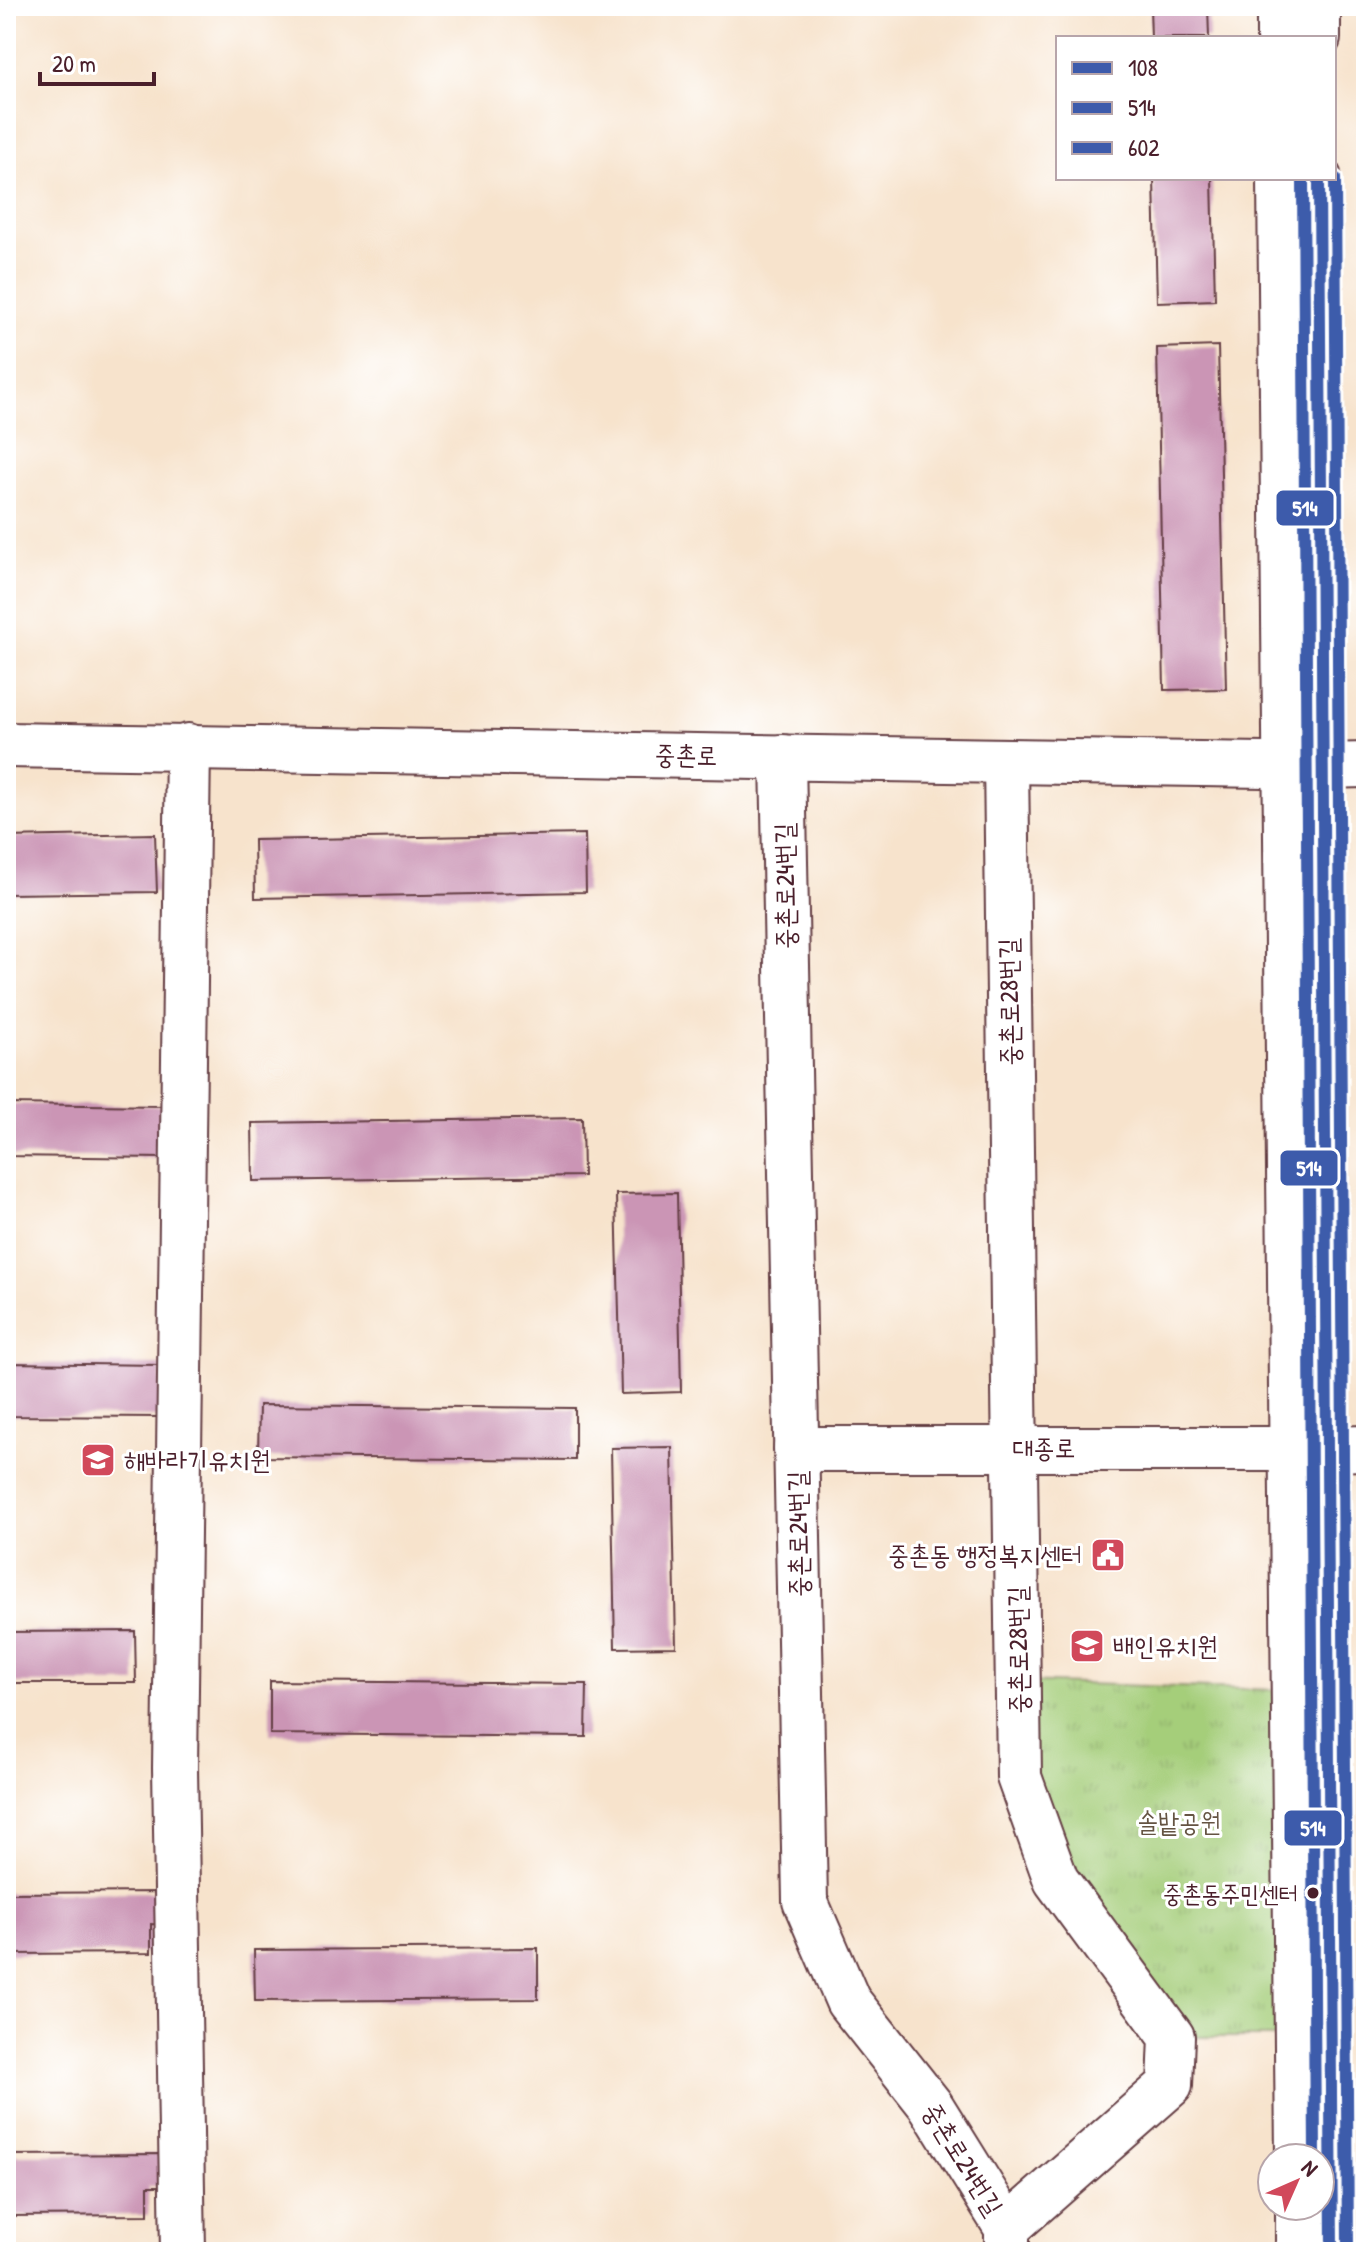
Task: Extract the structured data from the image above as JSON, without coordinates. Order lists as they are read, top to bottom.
{
  "streets": {
    "street": [
      "중촌로",
      "중촌로24번길",
      "중촌로28번길",
      "대종로"
    ]
  },
  "crossings": [
    ["중촌로", "중촌로24번길"],
    ["중촌로", "중촌로28번길"],
    ["중촌로24번길", "중촌로28번길"],
    ["중촌로24번길", "대종로"],
    ["중촌로28번길", "대종로"]
  ],
  "parks": ["솔밭공원"],
  "places": {
    "school or university": ["해바라기유치원", "배인유치원"],
    "public building": ["중촌동 행정복지센터"],
    "other": ["중촌동주민센터"]
  },
  "lines": ["transit line 108", "transit line 514", "transit line 602"],
  "legend": ["108", "514", "602"],
  "scale_bar": "20 m",
  "north": "top right"
}
